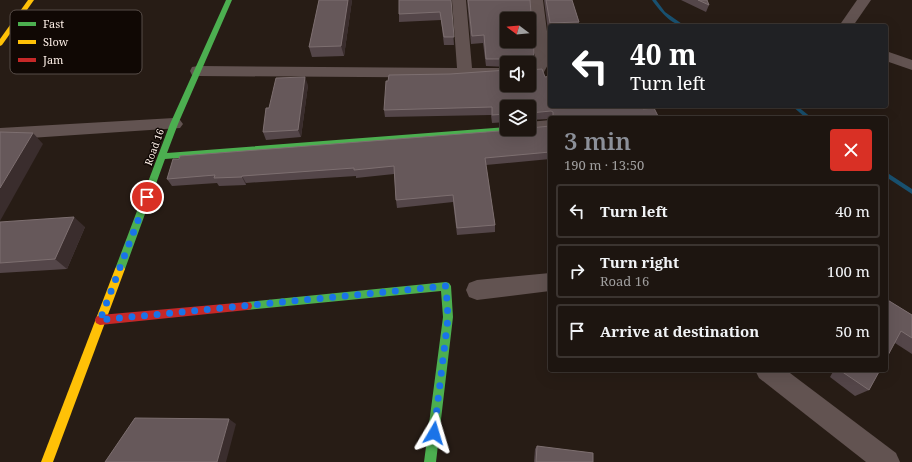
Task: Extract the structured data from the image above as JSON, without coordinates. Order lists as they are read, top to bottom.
{
  "streets": {
    "street": ["Road 16"]
  },
  "legend": ["Fast", "Slow", "Jam"],
  "north": "left",
  "page": {
    "turn": ["40 m", "Turn left"],
    "heading": ["3 min", "190 m · 13:50"],
    "list": [
      {
        "name": "Turn left",
        "value": "40 m"
      },
      {
        "name": "Turn right",
        "note": "Road 16",
        "value": "100 m"
      },
      {
        "name": "Arrive at destination",
        "value": "50 m"
      }
    ]
  }
}
